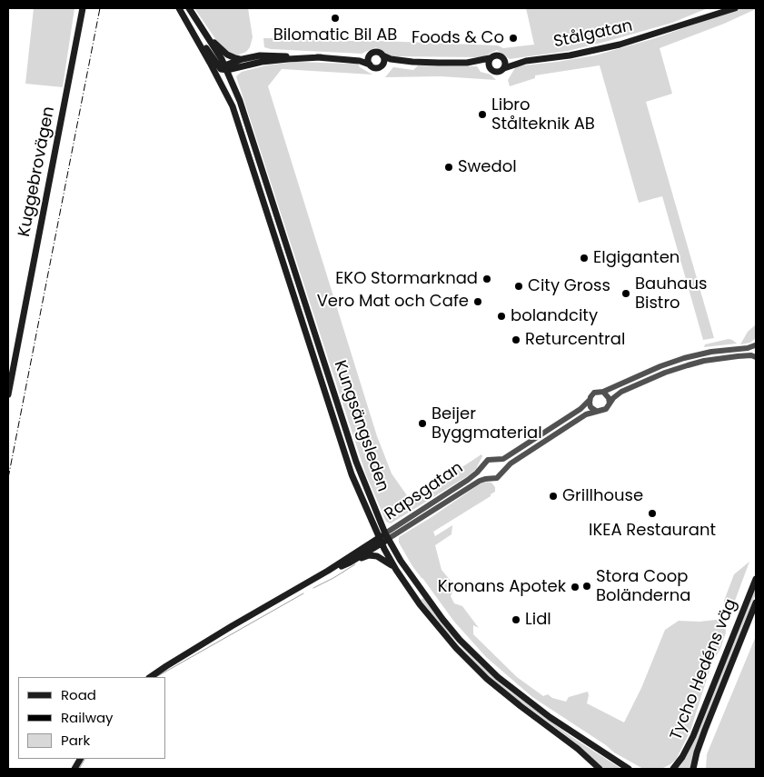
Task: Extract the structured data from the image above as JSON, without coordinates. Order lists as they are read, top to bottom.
{
  "streets": {
    "main road": [
      "Stålgatan",
      "Kuggebrovägen",
      "Kungsängsleden",
      "Rapsgatan",
      "Tycho Hedéns väg"
    ]
  },
  "crossings": [
    ["Kungsängsleden", "Rapsgatan"]
  ],
  "places": [
    "Bilomatic Bil AB",
    "Foods & Co",
    "Libro Stålteknik AB",
    "Swedol",
    "Elgiganten",
    "EKO Stormarknad",
    "City Gross",
    "Bauhaus Bistro",
    "Vero Mat och Cafe",
    "bolandcity",
    "Returcentral",
    "Beijer Byggmaterial",
    "Grillhouse",
    "IKEA Restaurant",
    "Stora Coop Boländerna",
    "Kronans Apotek",
    "Lidl"
  ],
  "legend": ["Road", "Railway", "Park"]
}
